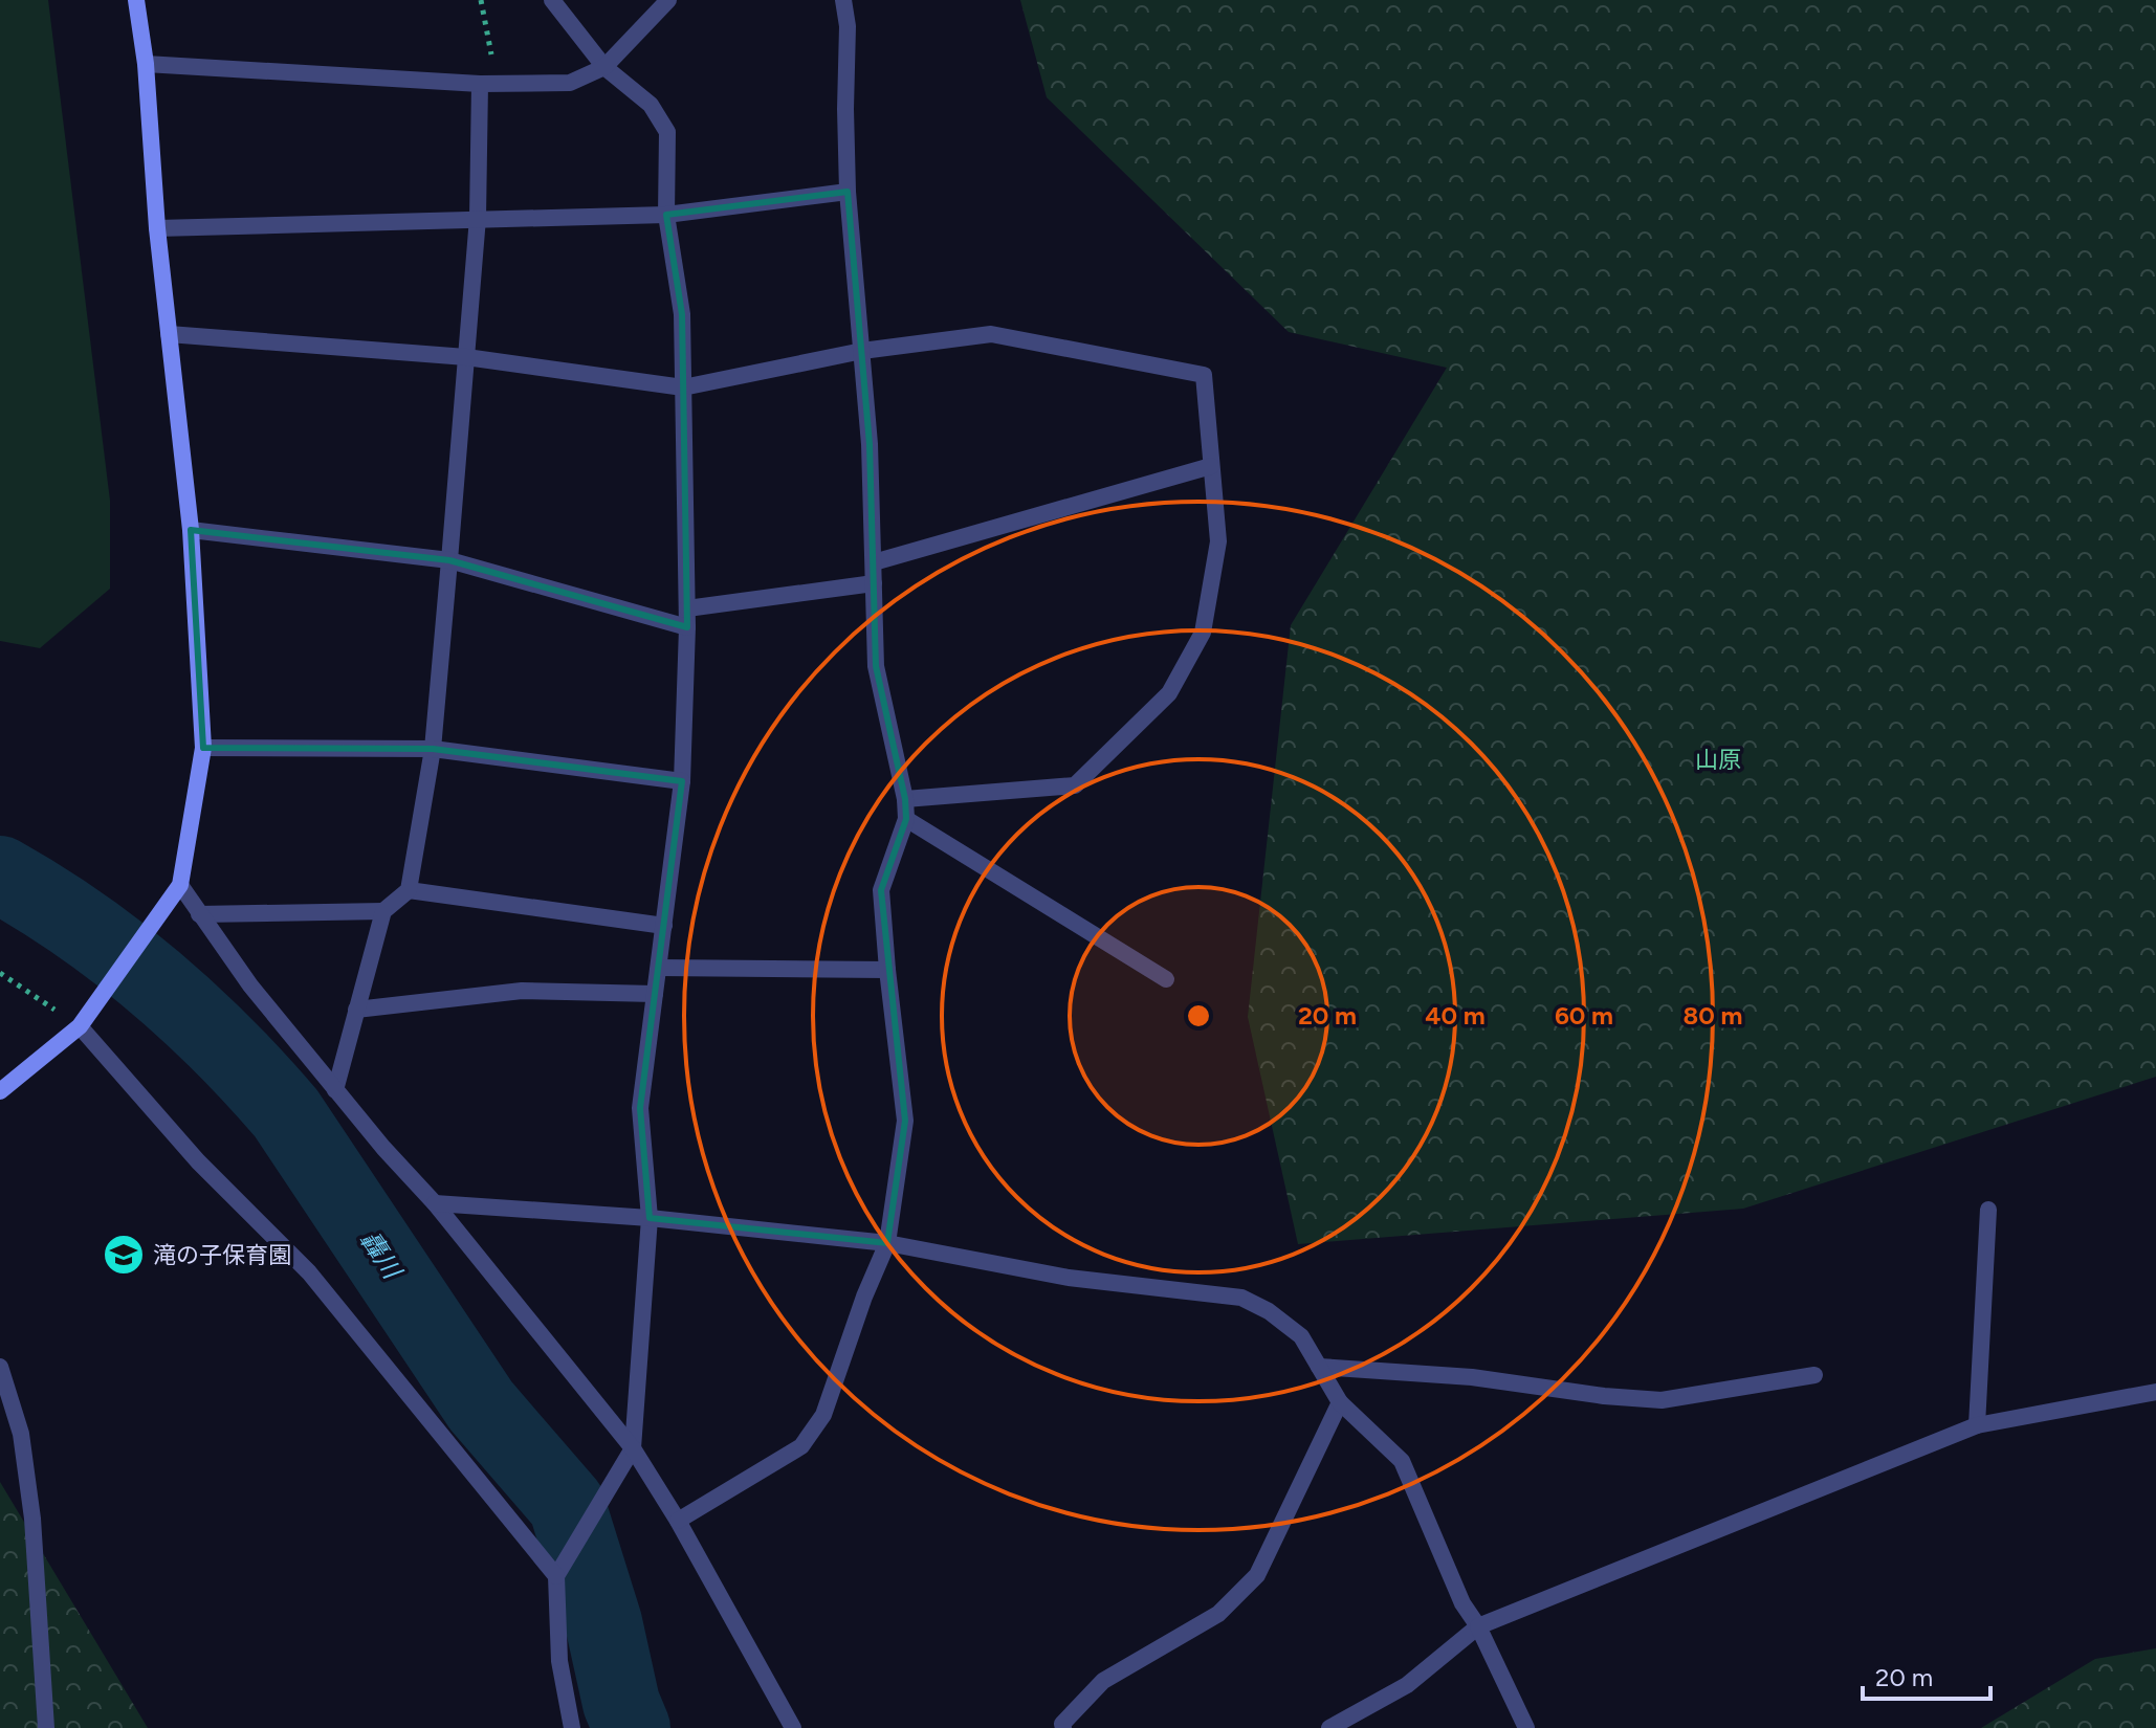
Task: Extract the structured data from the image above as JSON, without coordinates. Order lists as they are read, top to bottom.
{
  "water": ["轟川"],
  "parks": ["山原"],
  "places": {
    "school or university": ["滝の子保育園"]
  },
  "scale_bar": "20 m",
  "rings": [
    "20 m",
    "40 m",
    "60 m",
    "80 m"
  ]
}
